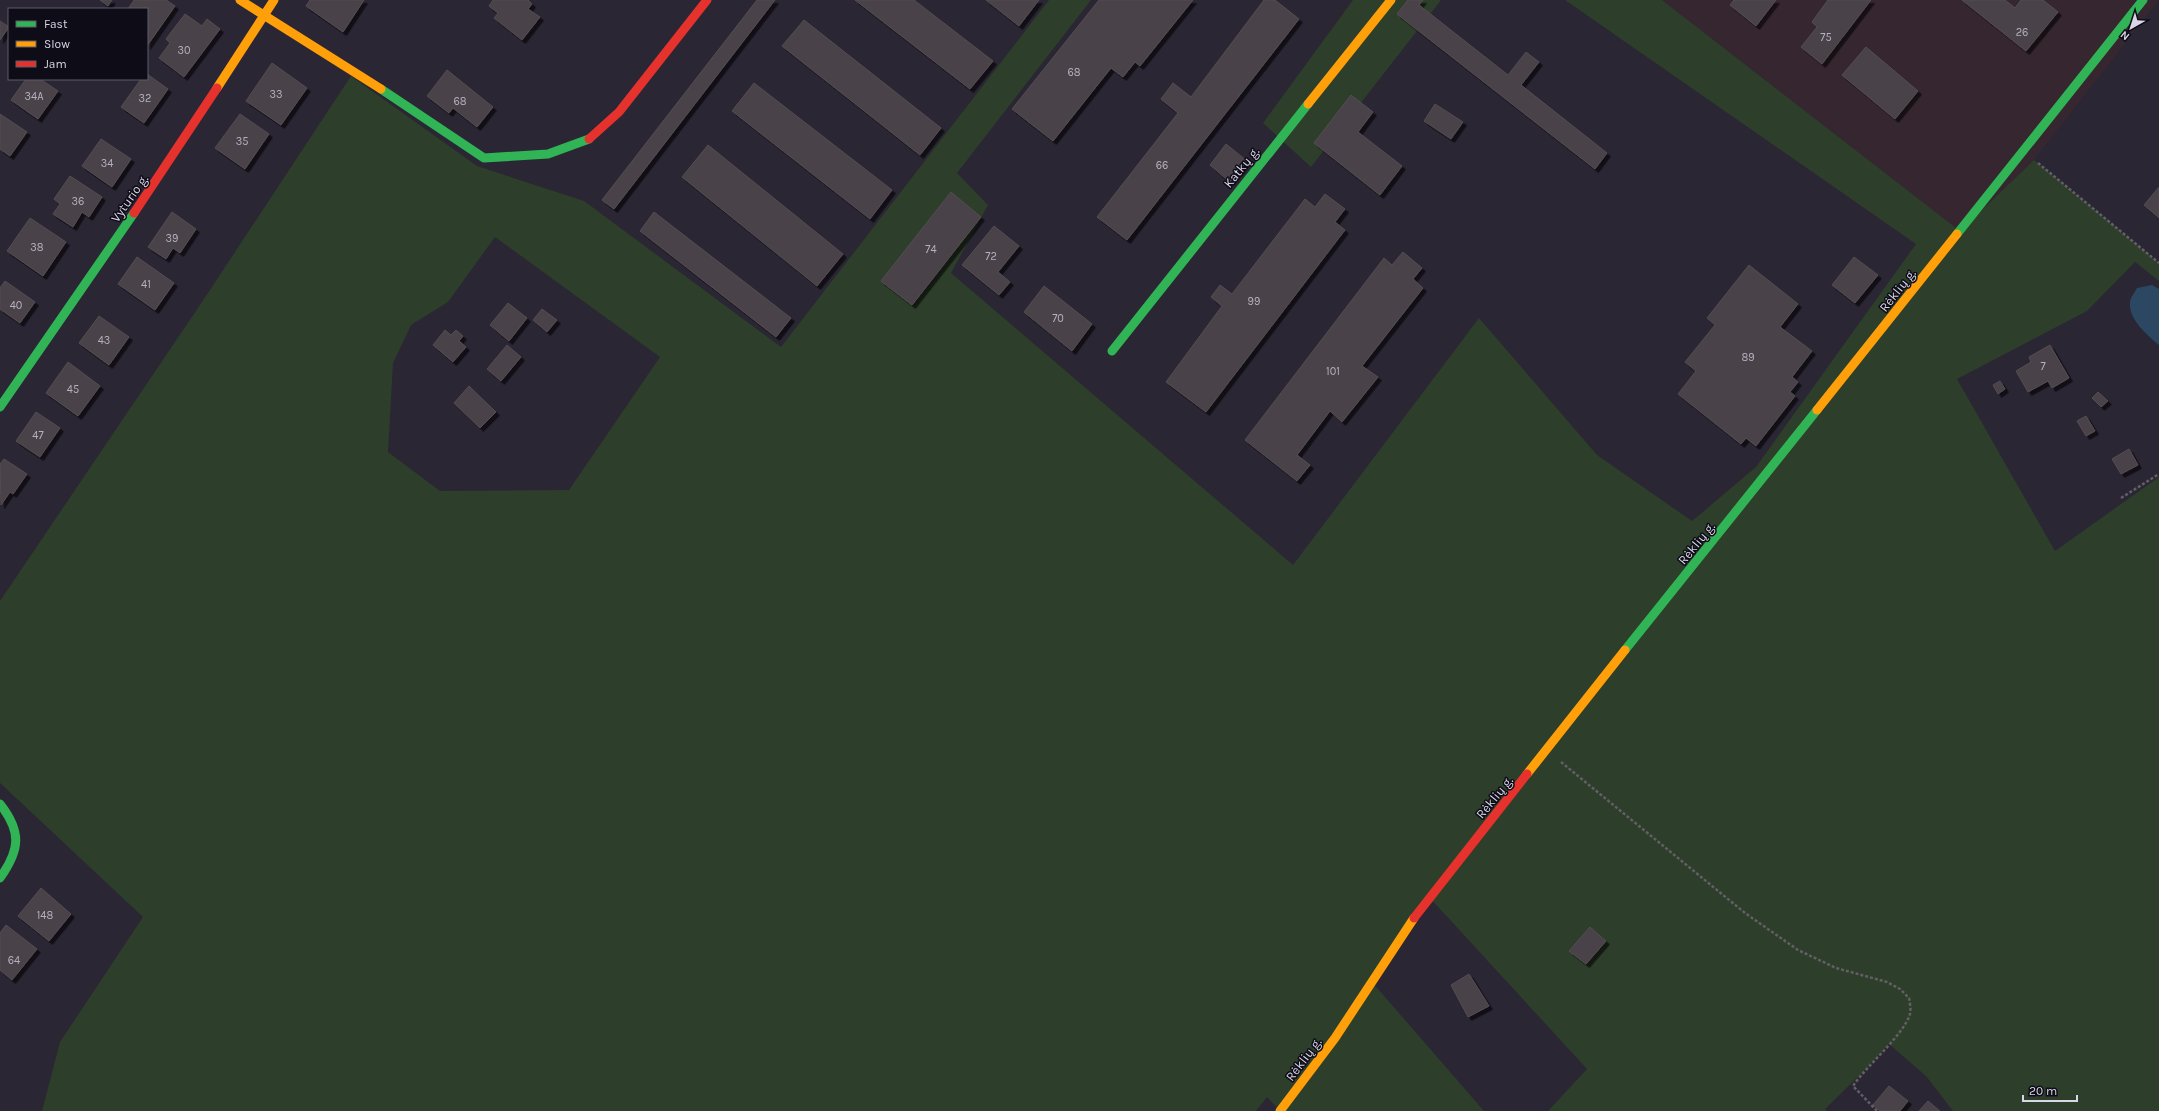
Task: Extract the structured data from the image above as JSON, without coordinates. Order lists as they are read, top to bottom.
{
  "streets": {
    "street": ["Katkų g.", "Vyturio g.", "Rėklių g."]
  },
  "house_numbers": [
    "26",
    "75",
    "30",
    "68",
    "33",
    "34A",
    "32",
    "68",
    "35",
    "34",
    "66",
    "36",
    "39",
    "38",
    "74",
    "72",
    "41",
    "99",
    "40",
    "70",
    "43",
    "89",
    "7",
    "101",
    "45",
    "47",
    "148",
    "64"
  ],
  "legend": ["Fast", "Slow", "Jam"],
  "scale_bar": "20 m",
  "north": "bottom left"
}
